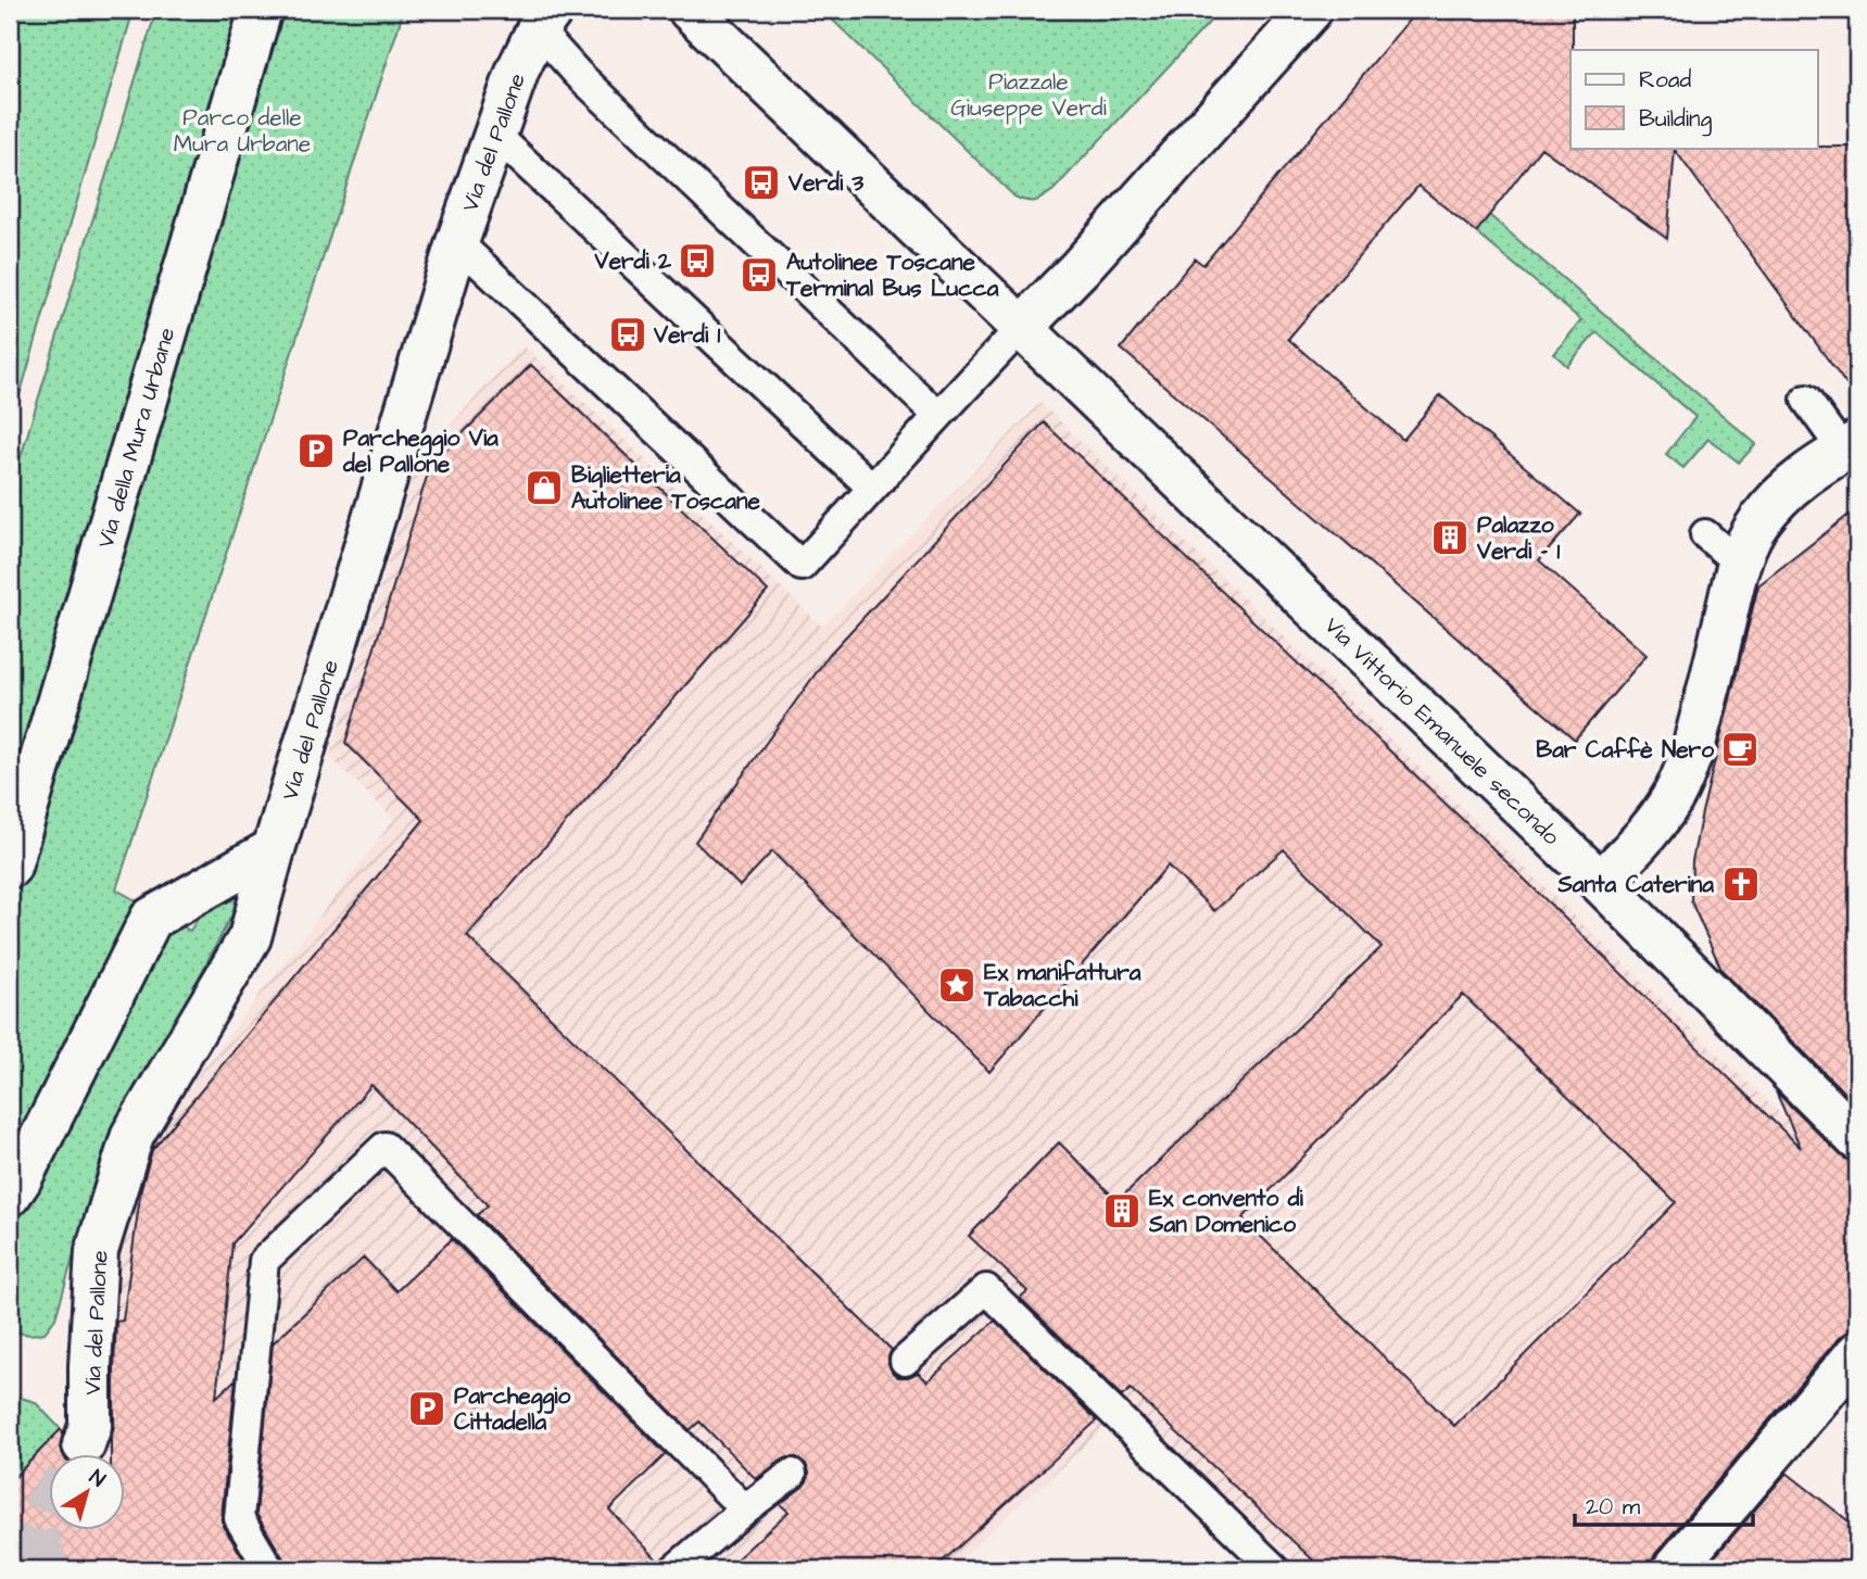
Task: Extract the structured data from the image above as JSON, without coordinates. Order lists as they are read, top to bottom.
{
  "streets": {
    "street": ["Via del Pallone", "Via della Mura Urbane", "Via Vittorio Emanuele secondo"]
  },
  "parks": ["Piazzale Giuseppe Verdi", "Parco delle Mura Urbane"],
  "places": {
    "bus stop": [
      "Verdi 3",
      "Verdi 2",
      "Autolinee Toscane Terminal Bus Lucca",
      "Verdi 1"
    ],
    "parking": ["Parcheggio Via del Pallone", "Parcheggio Cittadella"],
    "shop": ["Biglietteria Autolinee Toscane"],
    "building": ["Palazzo Verdi - 1", "Ex convento di San Domenico"],
    "cafe": ["Bar Caffè Nero"],
    "church": ["Santa Caterina"],
    "place": ["Ex manifattura Tabacchi"]
  },
  "legend": ["Road", "Building"],
  "scale_bar": "20 m",
  "north": "top right"
}
